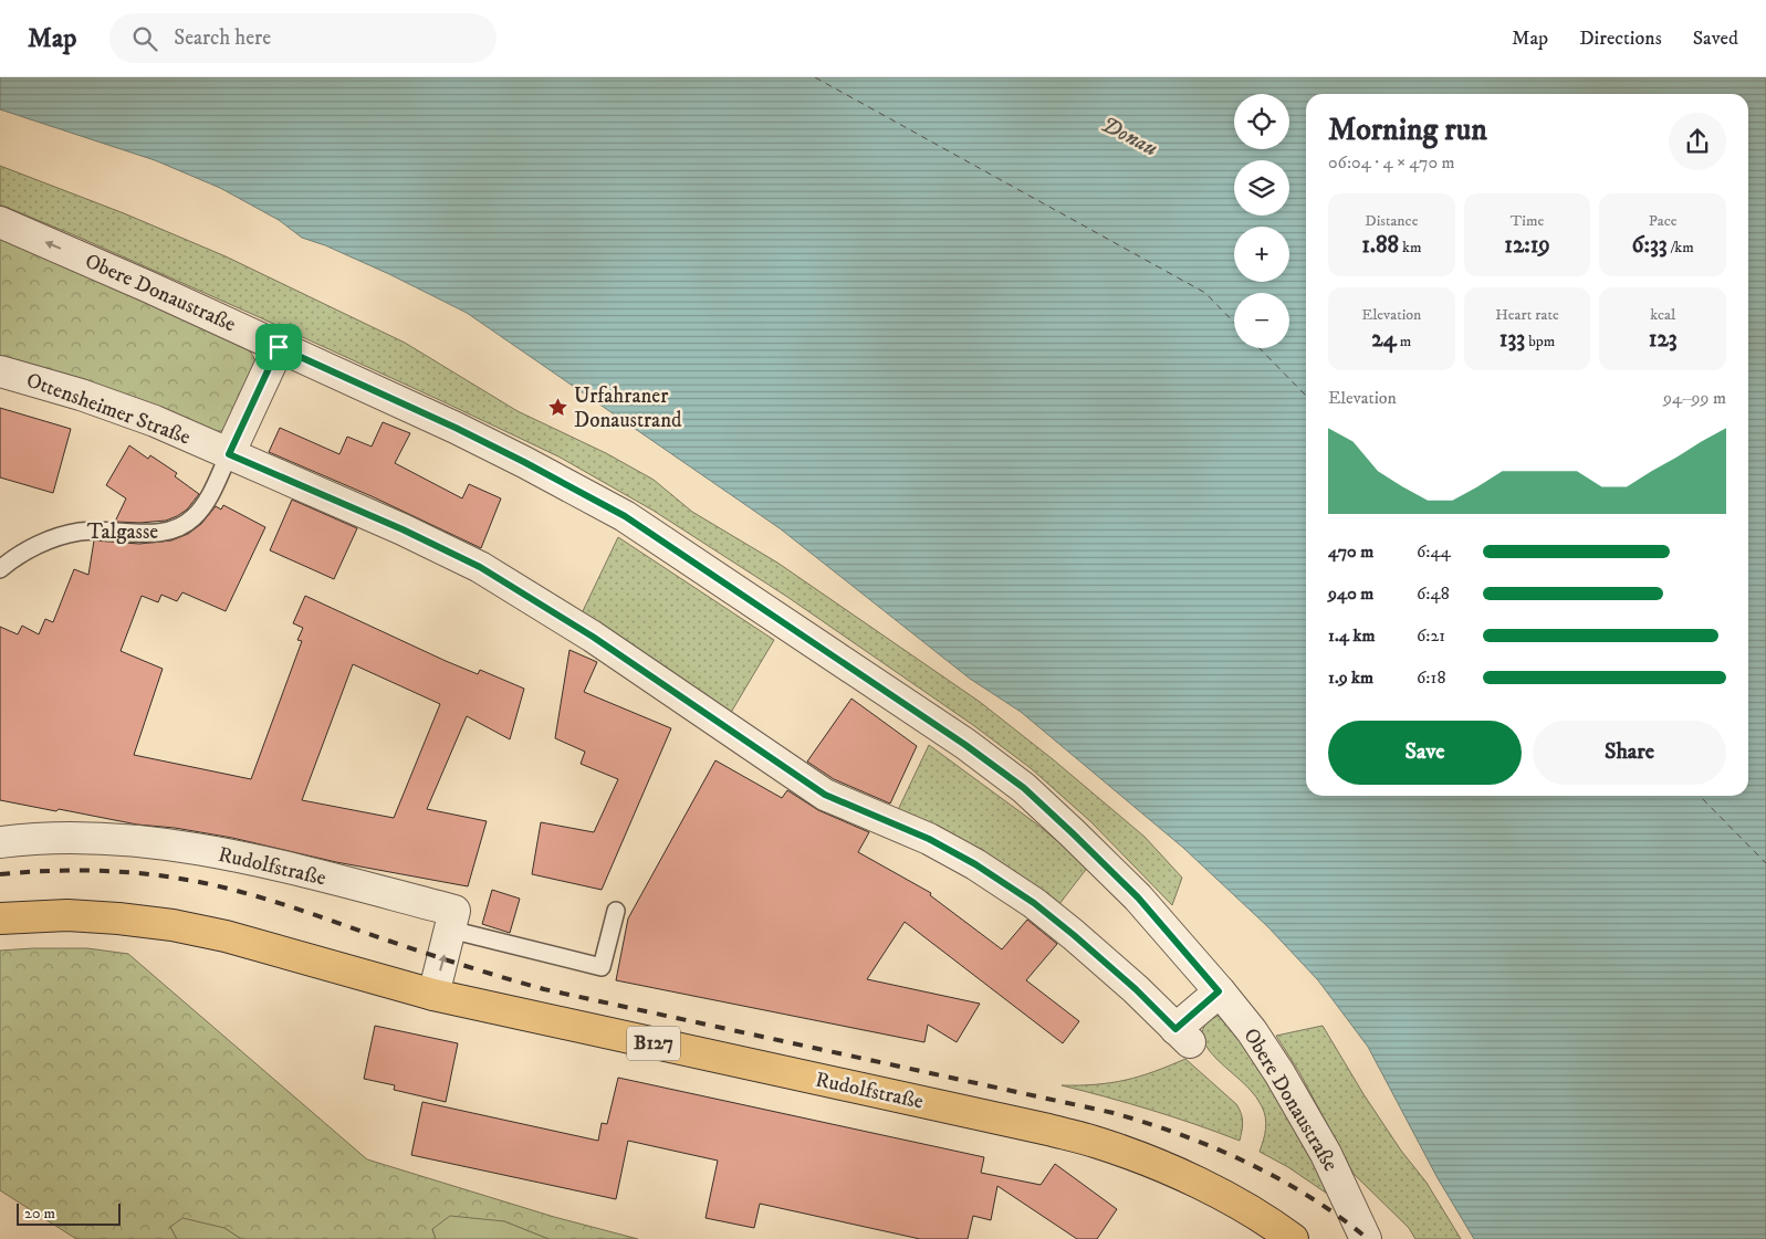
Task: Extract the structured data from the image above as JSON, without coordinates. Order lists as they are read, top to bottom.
{
  "streets": {
    "main road": ["Rudolfstraße", "B127"],
    "street": ["Obere Donaustraße", "Ottensheimer Straße", "Talgasse"]
  },
  "crossings": [
    ["Obere Donaustraße", "Ottensheimer Straße"],
    ["Obere Donaustraße", "Talgasse"],
    ["Ottensheimer Straße", "Talgasse"]
  ],
  "water": ["Donau"],
  "places": {
    "place": ["Urfahraner Donaustrand"]
  },
  "scale_bar": "20 m",
  "page": {
    "header": "Map",
    "search": "Search here",
    "nav": ["Map", "Directions", "Saved"],
    "map_buttons": ["+", "−"],
    "heading": ["Morning run", "06:04 · 4 × 470 m"],
    "stats": [
      ["Distance", "1.88 km"],
      ["Time", "12:19"],
      ["Pace", "6:33 /km"],
      ["Elevation", "24 m"],
      ["Heart rate", "133 bpm"],
      ["kcal", "123"]
    ],
    "chart": ["Elevation", "94–99 m"],
    "list": [
      {
        "name": "470 m",
        "note": "6:44"
      },
      {
        "name": "940 m",
        "note": "6:48"
      },
      {
        "name": "1.4 km",
        "note": "6:21"
      },
      {
        "name": "1.9 km",
        "note": "6:18"
      }
    ],
    "buttons": ["Save", "Share"],
    "scale": "20 m"
  }
}
